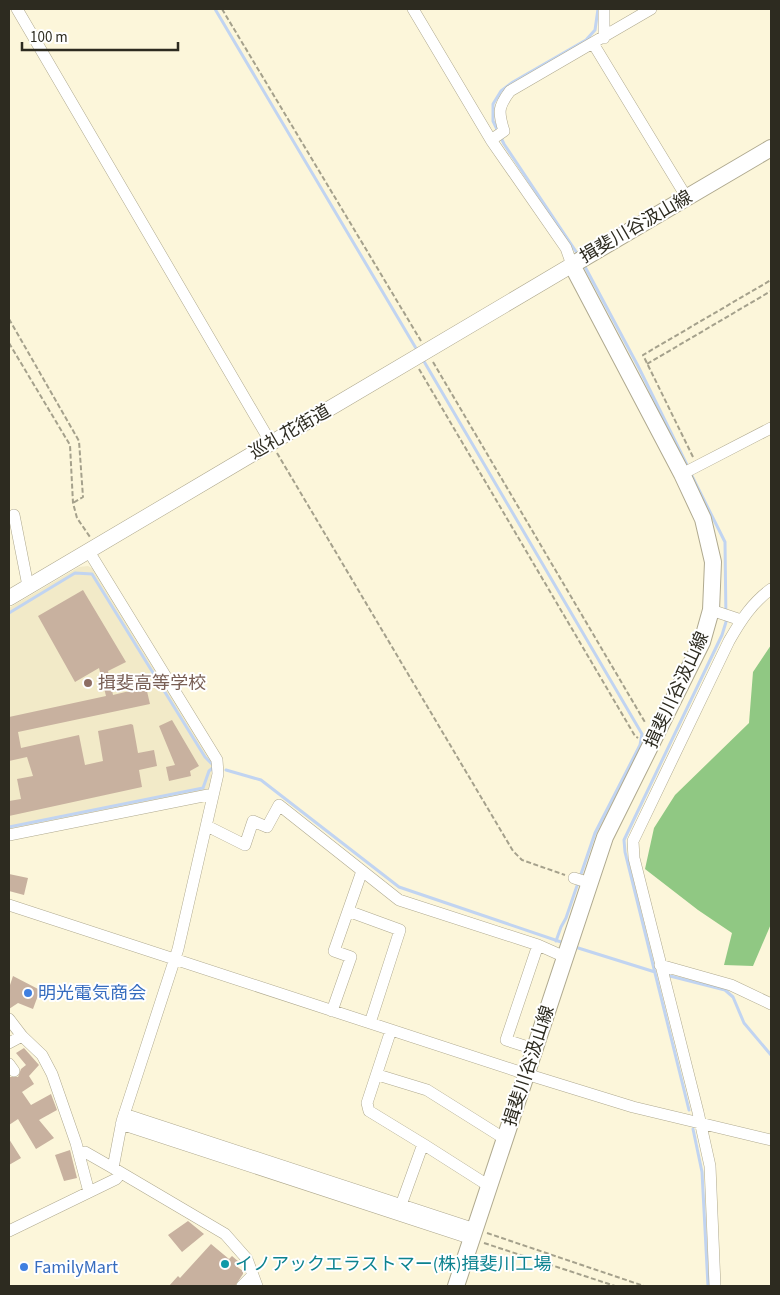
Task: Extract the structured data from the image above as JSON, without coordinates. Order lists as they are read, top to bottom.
{
  "streets": {
    "main road": ["揖斐川谷汲山線"],
    "street": ["巡礼花街道"]
  },
  "crossings": [
    ["揖斐川谷汲山線", "巡礼花街道"]
  ],
  "places": [
    "揖斐高等学校",
    "明光電気商会",
    "イノアックエラストマー(株)揖斐川工場",
    "FamilyMart"
  ],
  "scale_bar": "100 m"
}
